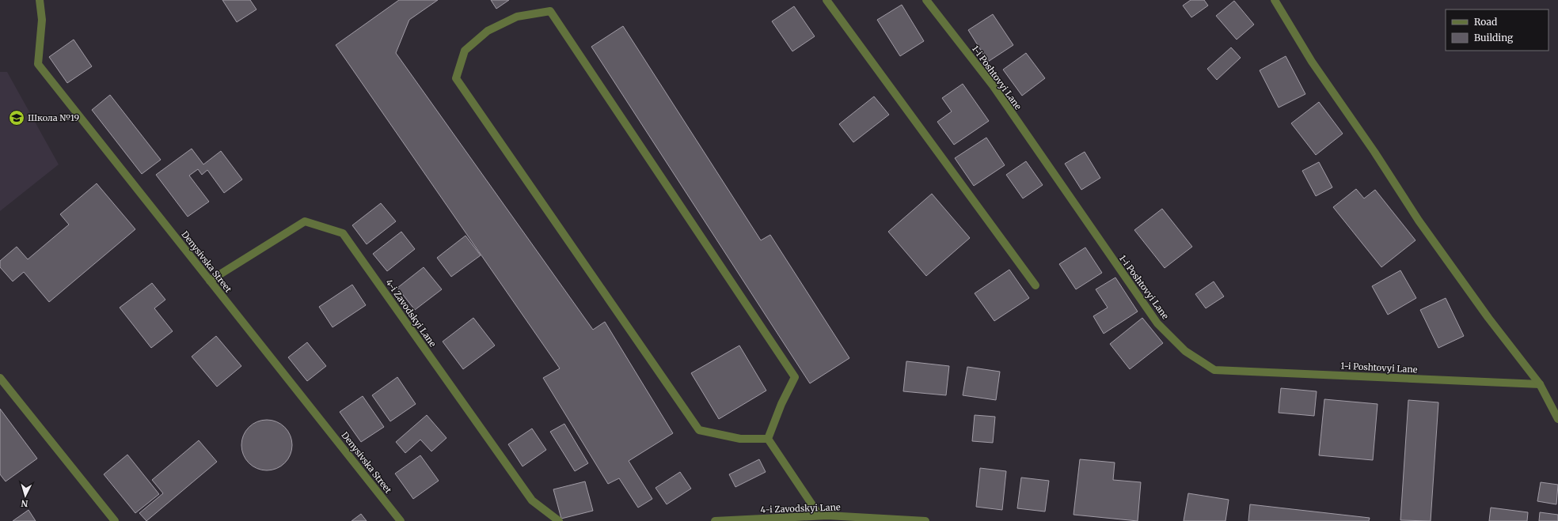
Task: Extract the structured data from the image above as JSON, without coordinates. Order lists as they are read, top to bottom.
{
  "streets": {
    "street": ["1-i Poshtovyi Lane", "Denysivska Street", "4-i Zavodskyi Lane"]
  },
  "crossings": [
    ["Denysivska Street", "4-i Zavodskyi Lane"]
  ],
  "places": {
    "school or university": ["Школа №19"]
  },
  "legend": ["Road", "Building"],
  "north": "bottom"
}
